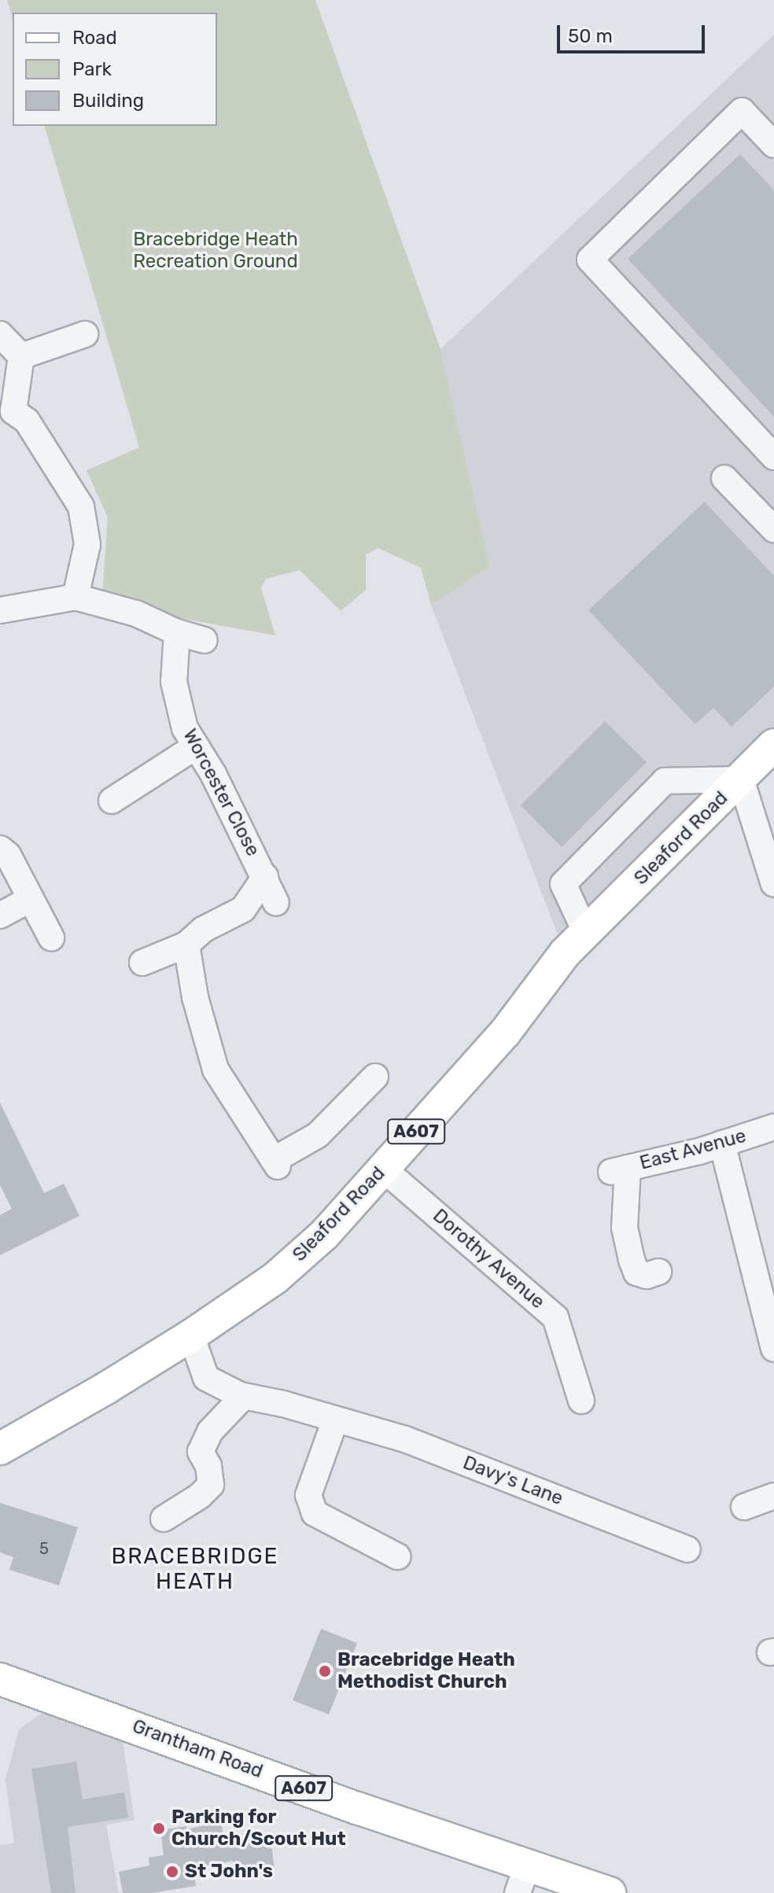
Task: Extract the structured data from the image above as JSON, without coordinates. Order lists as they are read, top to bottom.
{
  "streets": {
    "main road": ["Sleaford Road", "A607", "Grantham Road"],
    "street": [
      "Worcester Close",
      "East Avenue",
      "Dorothy Avenue",
      "Davy's Lane"
    ]
  },
  "crossings": [
    ["Sleaford Road", "Dorothy Avenue"],
    ["Sleaford Road", "Davy's Lane"]
  ],
  "districts": ["BRACEBRIDGE HEATH"],
  "parks": ["Bracebridge Heath Recreation Ground"],
  "places": ["Bracebridge Heath Methodist Church", "Parking for Church/Scout Hut", "St John's"],
  "house_numbers": ["5"],
  "legend": ["Road", "Park", "Building"],
  "scale_bar": "50 m"
}
